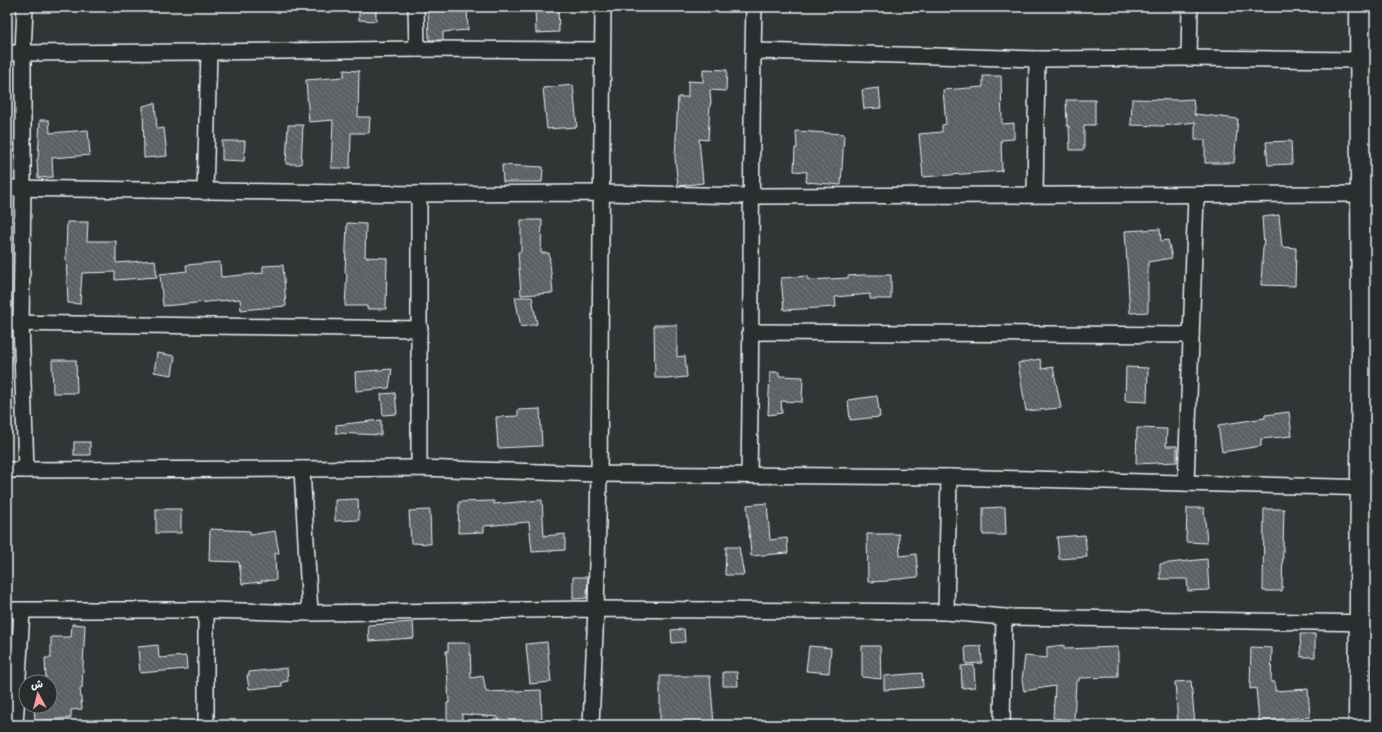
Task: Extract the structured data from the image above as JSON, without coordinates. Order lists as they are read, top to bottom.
{
  "north": "top"
}
